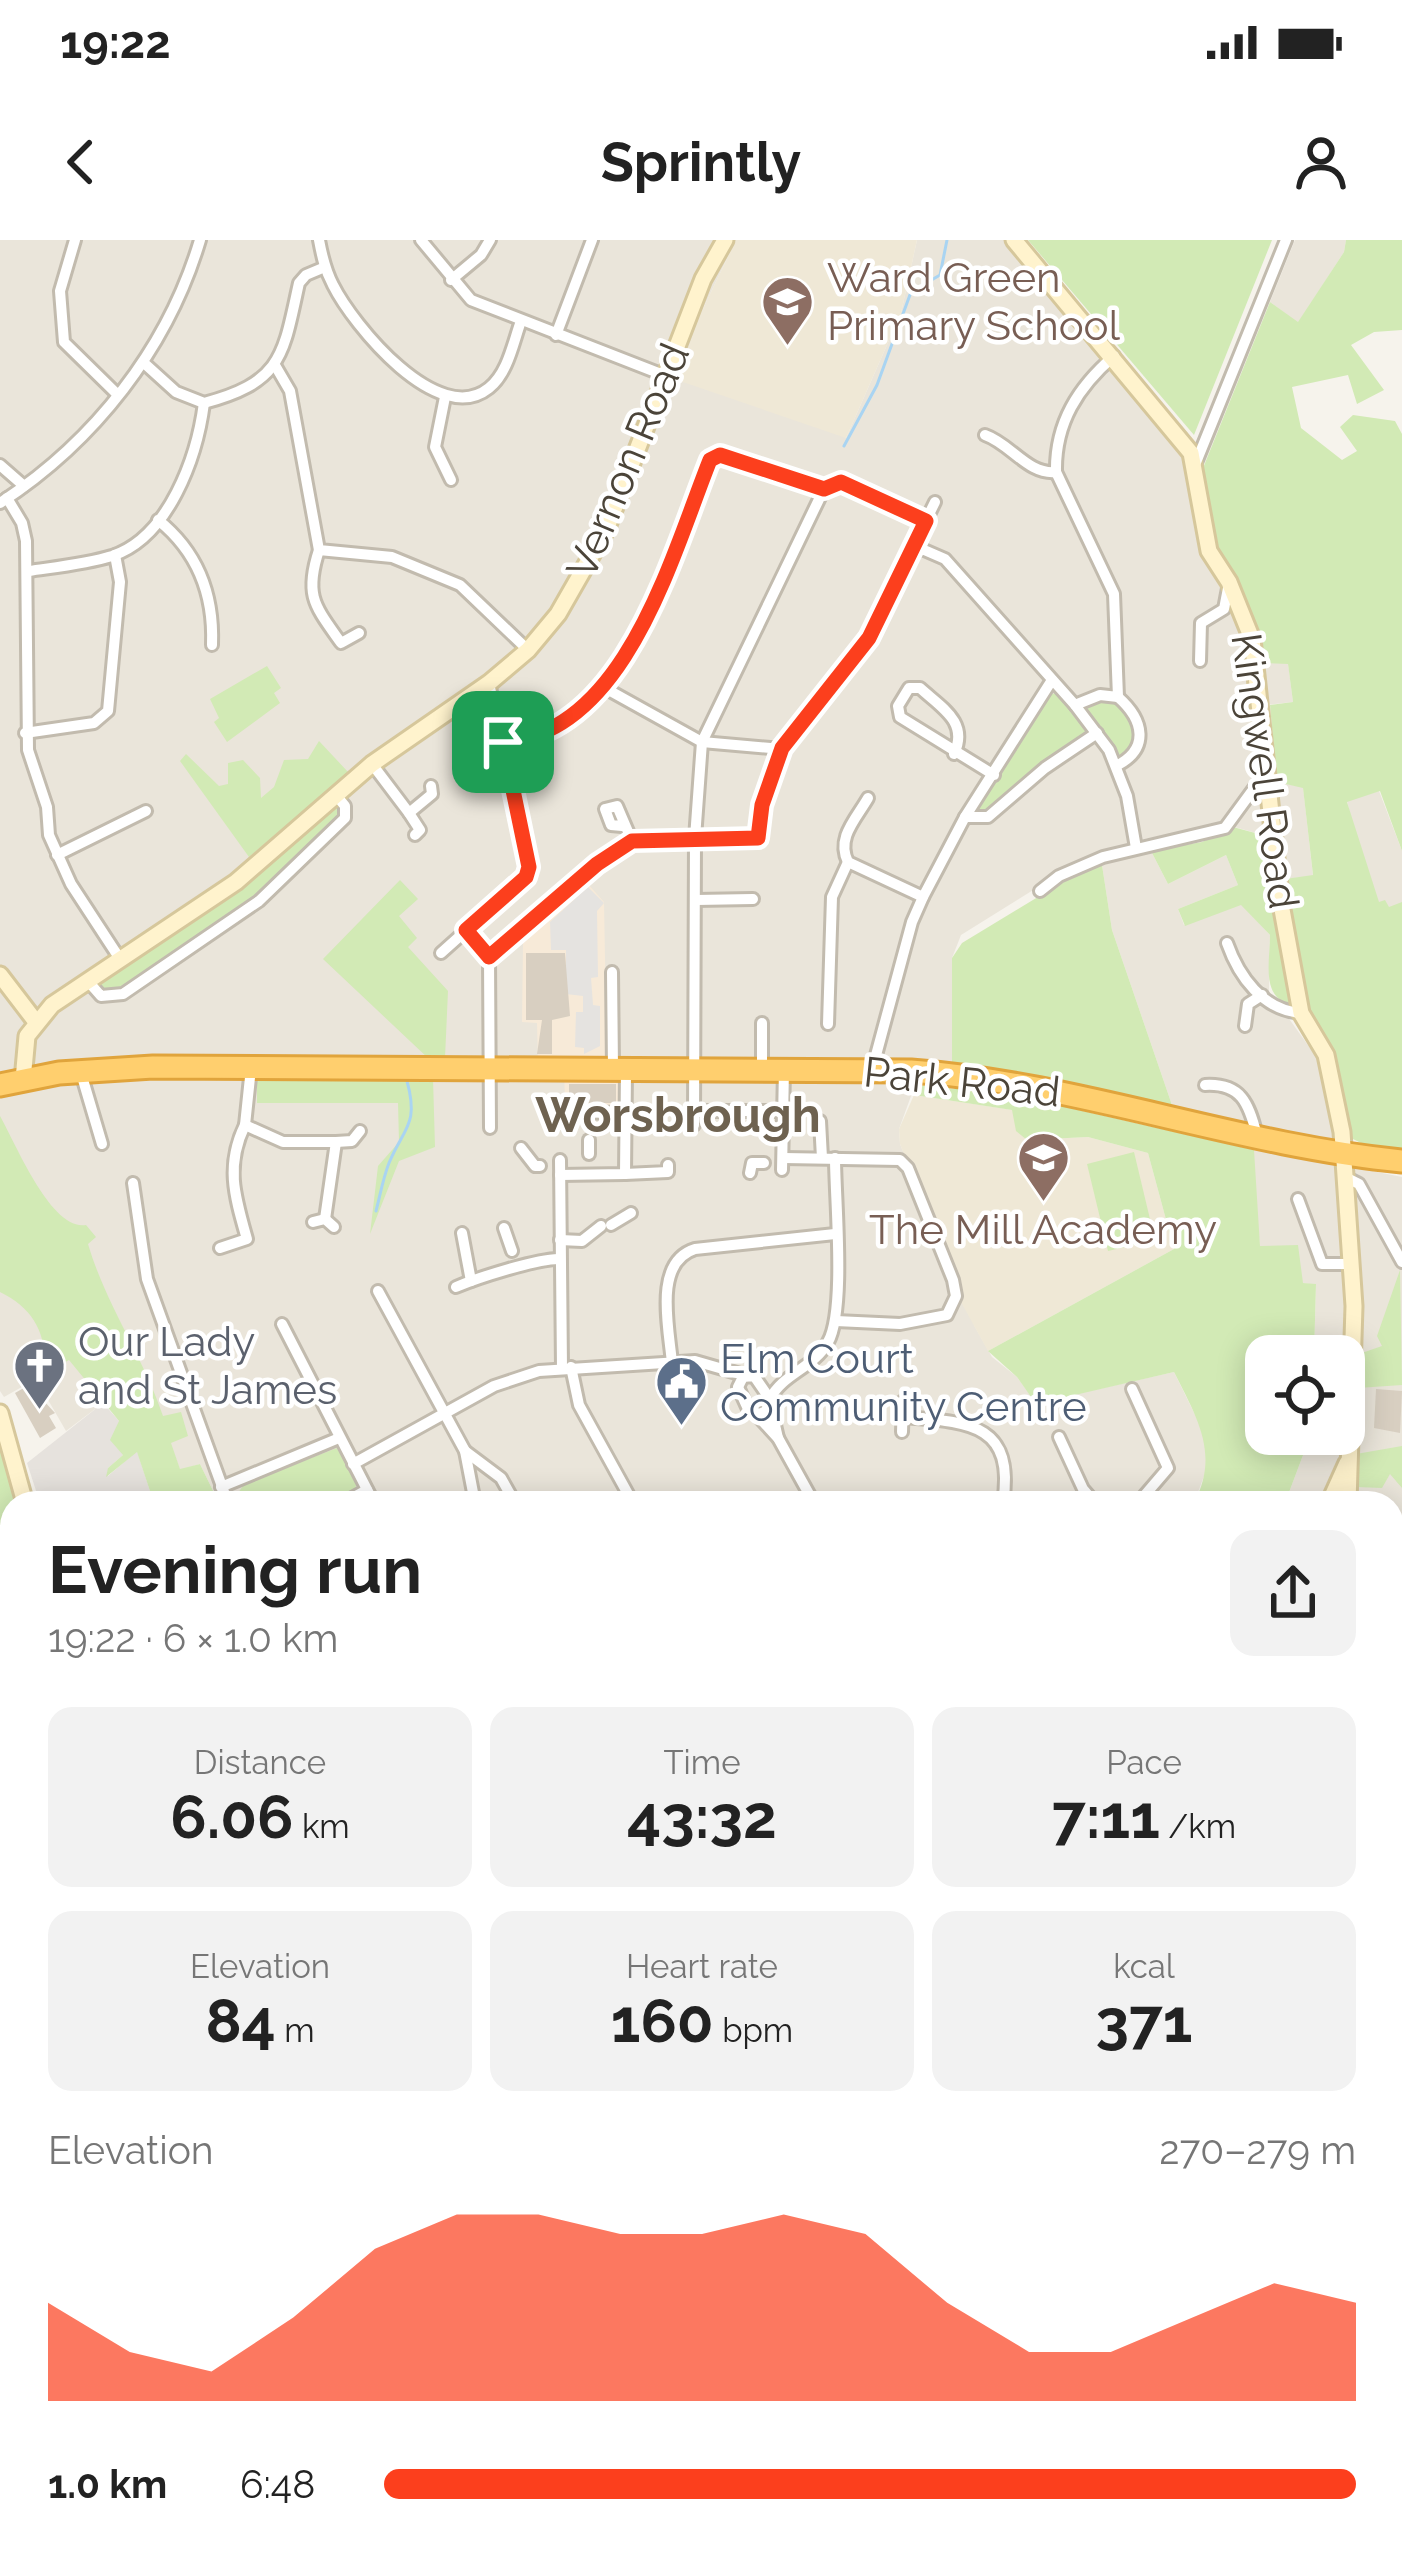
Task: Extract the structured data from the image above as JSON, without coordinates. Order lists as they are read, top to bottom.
{
  "streets": {
    "highway": ["Park Road"],
    "street": ["Vernon Road", "Kingwell Road"]
  },
  "crossings": [
    ["Kingwell Road", "Park Road"]
  ],
  "districts": ["Worsbrough"],
  "places": {
    "school or university": ["Ward Green Primary School", "The Mill Academy"],
    "church": ["Our Lady and St James"],
    "public building": ["Elm Court Community Centre"]
  },
  "page": {
    "status": "19:22",
    "header": "Sprintly",
    "heading": ["Evening run", "19:22 · 6 × 1.0 km"],
    "stats": [
      ["Distance", "6.06 km"],
      ["Time", "43:32"],
      ["Pace", "7:11 /km"],
      ["Elevation", "84 m"],
      ["Heart rate", "160 bpm"],
      ["kcal", "371"]
    ],
    "chart": ["Elevation", "270–279 m"],
    "list": [
      {
        "name": "1.0 km",
        "note": "6:48"
      }
    ]
  }
}
